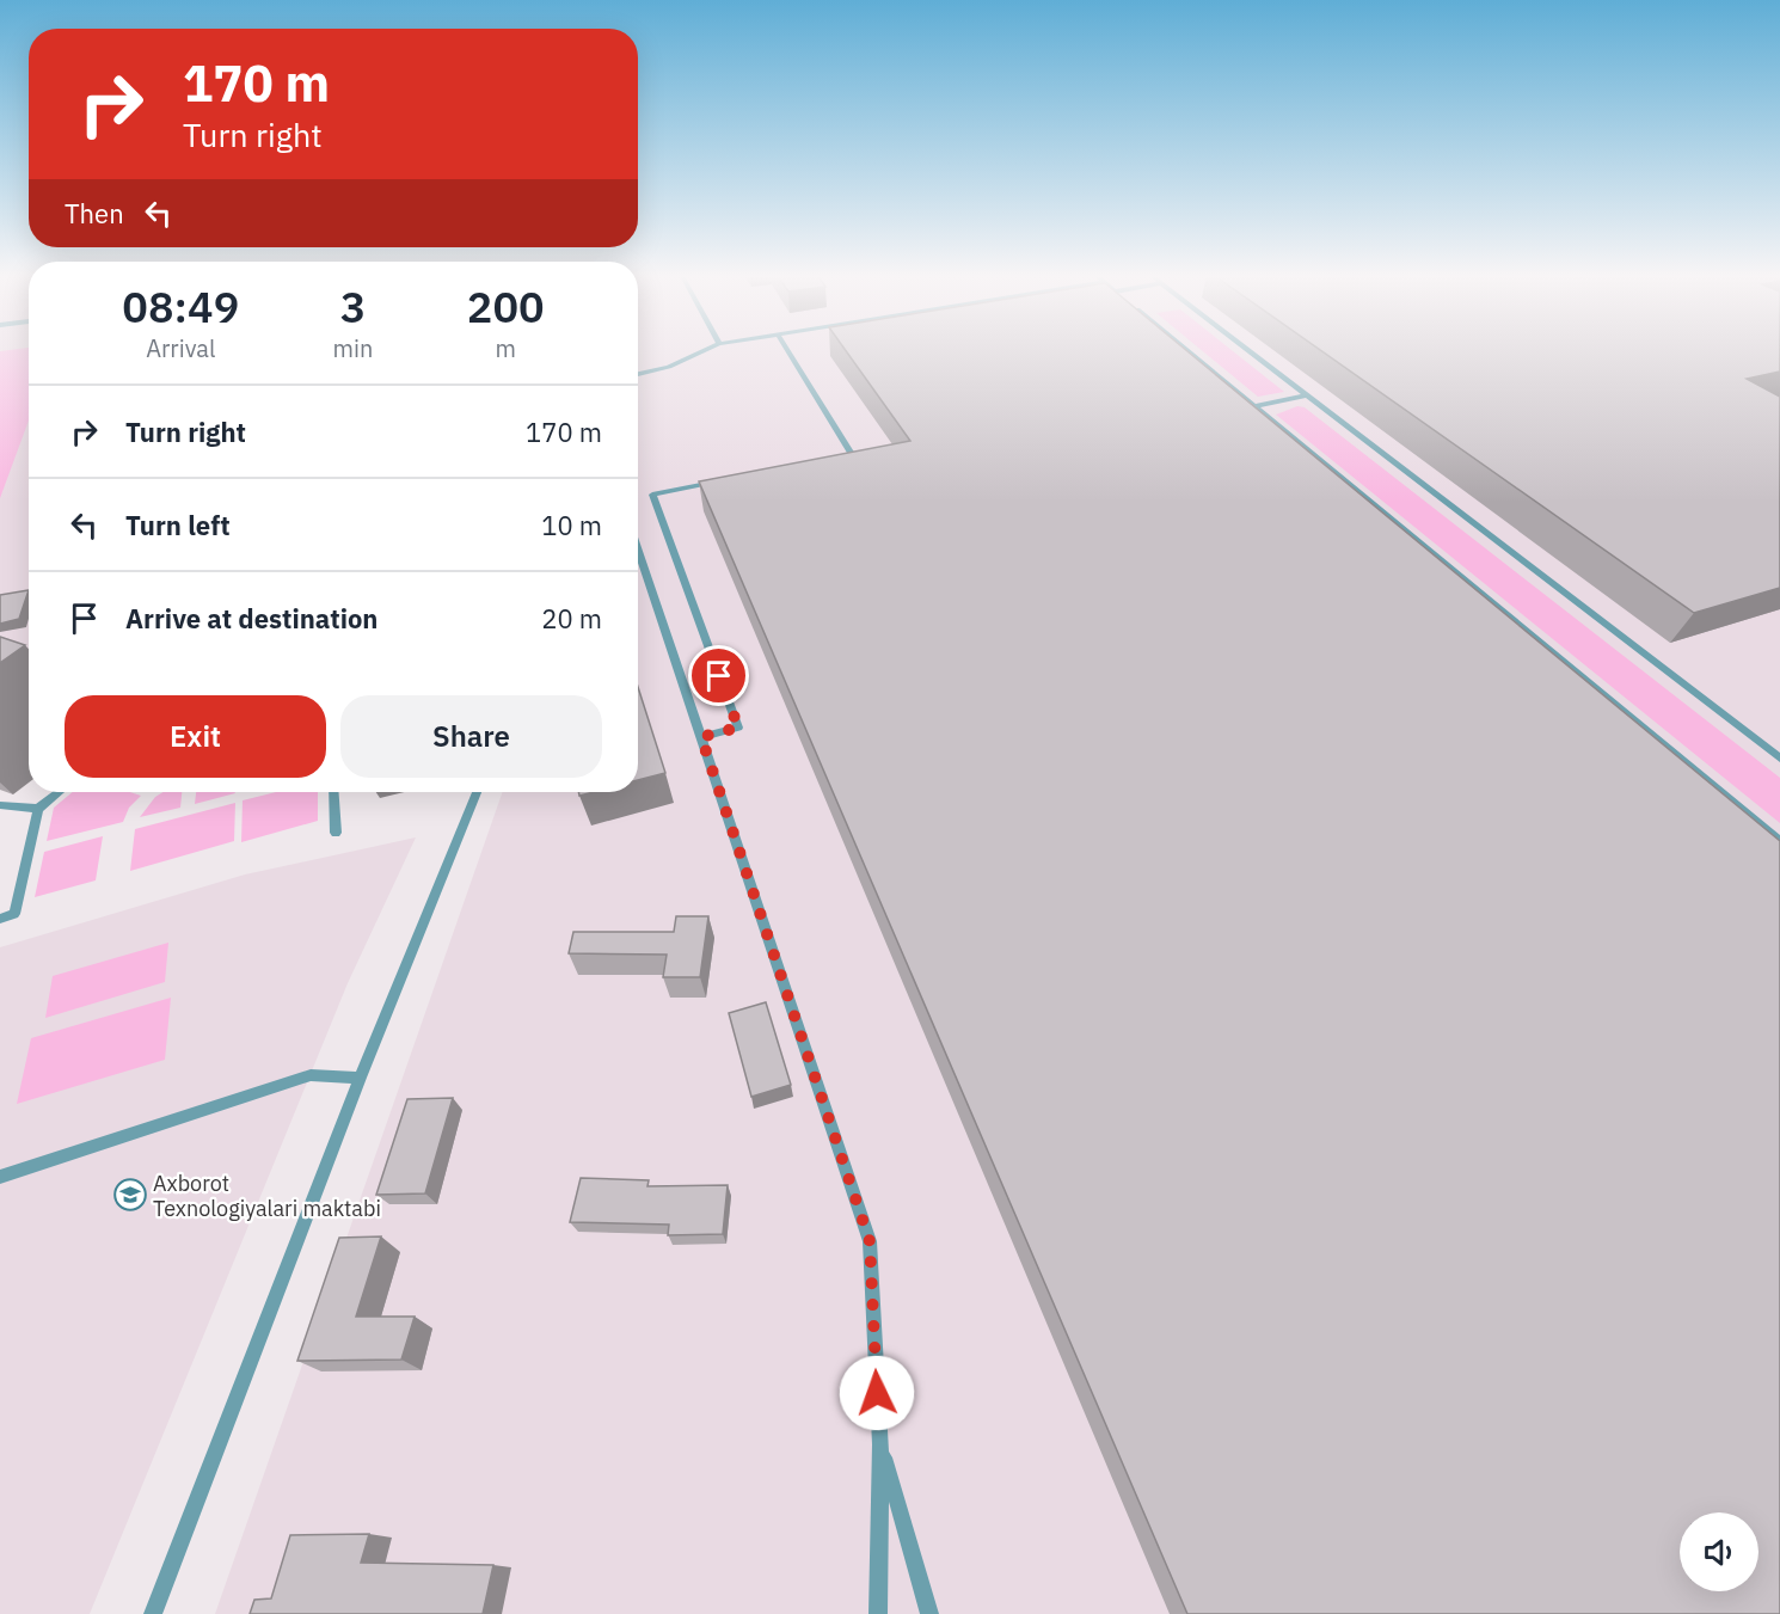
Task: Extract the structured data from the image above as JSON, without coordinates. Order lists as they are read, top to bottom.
{
  "places": {
    "school or university": ["Axborot Texnologiyalari maktabi"]
  },
  "page": {
    "turn": ["170 m", "Turn right"],
    "then": "Then",
    "eta": [
      "08:49",
      "Arrival",
      "3",
      "min",
      "200",
      "m"
    ],
    "list": [
      {
        "name": "Turn right",
        "value": "170 m"
      },
      {
        "name": "Turn left",
        "value": "10 m"
      },
      {
        "name": "Arrive at destination",
        "value": "20 m"
      }
    ],
    "buttons": ["Exit", "Share"]
  }
}
